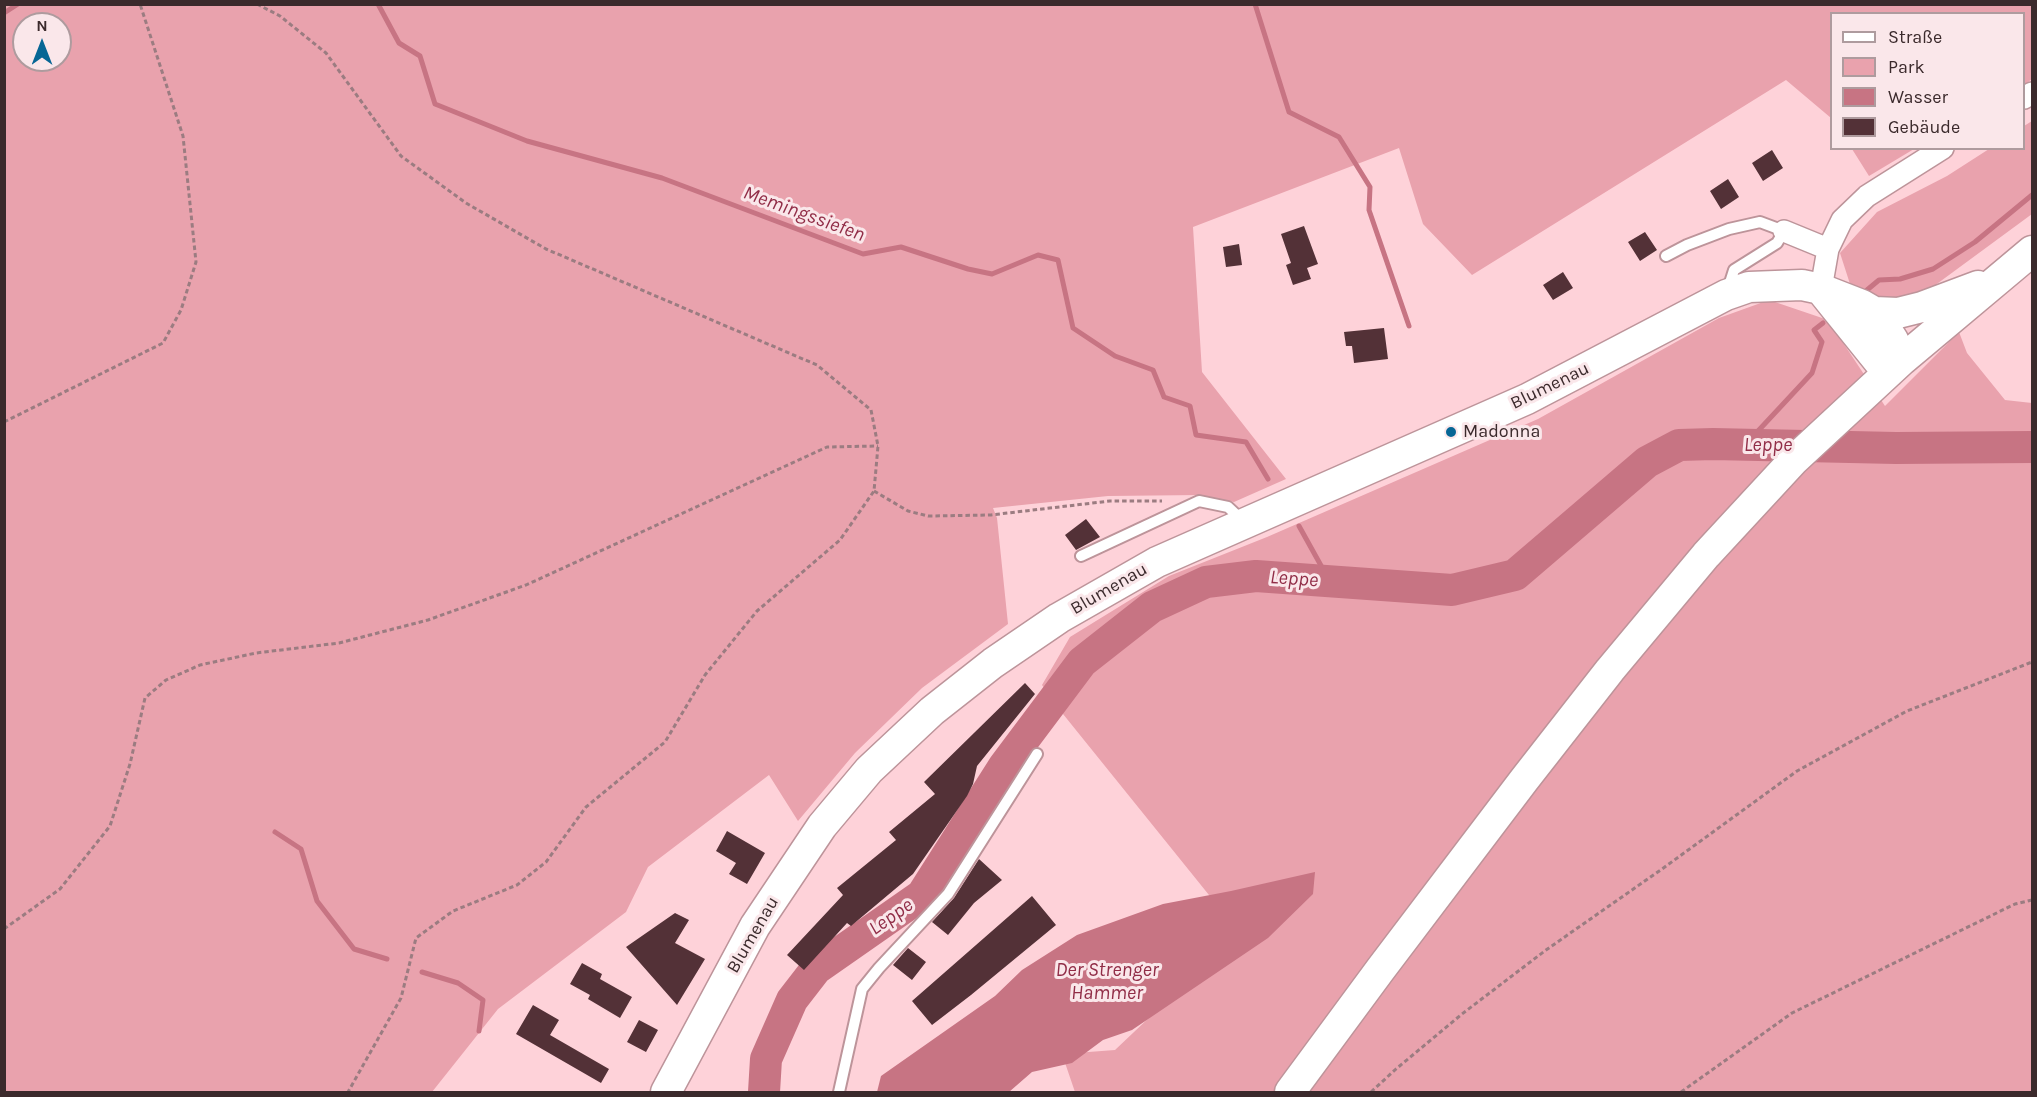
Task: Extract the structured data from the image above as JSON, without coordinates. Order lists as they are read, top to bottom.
{
  "streets": {
    "main road": ["Blumenau"]
  },
  "water": ["Memingssiefen", "Leppe", "Der Strenger Hammer"],
  "places": ["Madonna"],
  "legend": [
    "Straße",
    "Park",
    "Wasser",
    "Gebäude"
  ],
  "north": "top"
}
